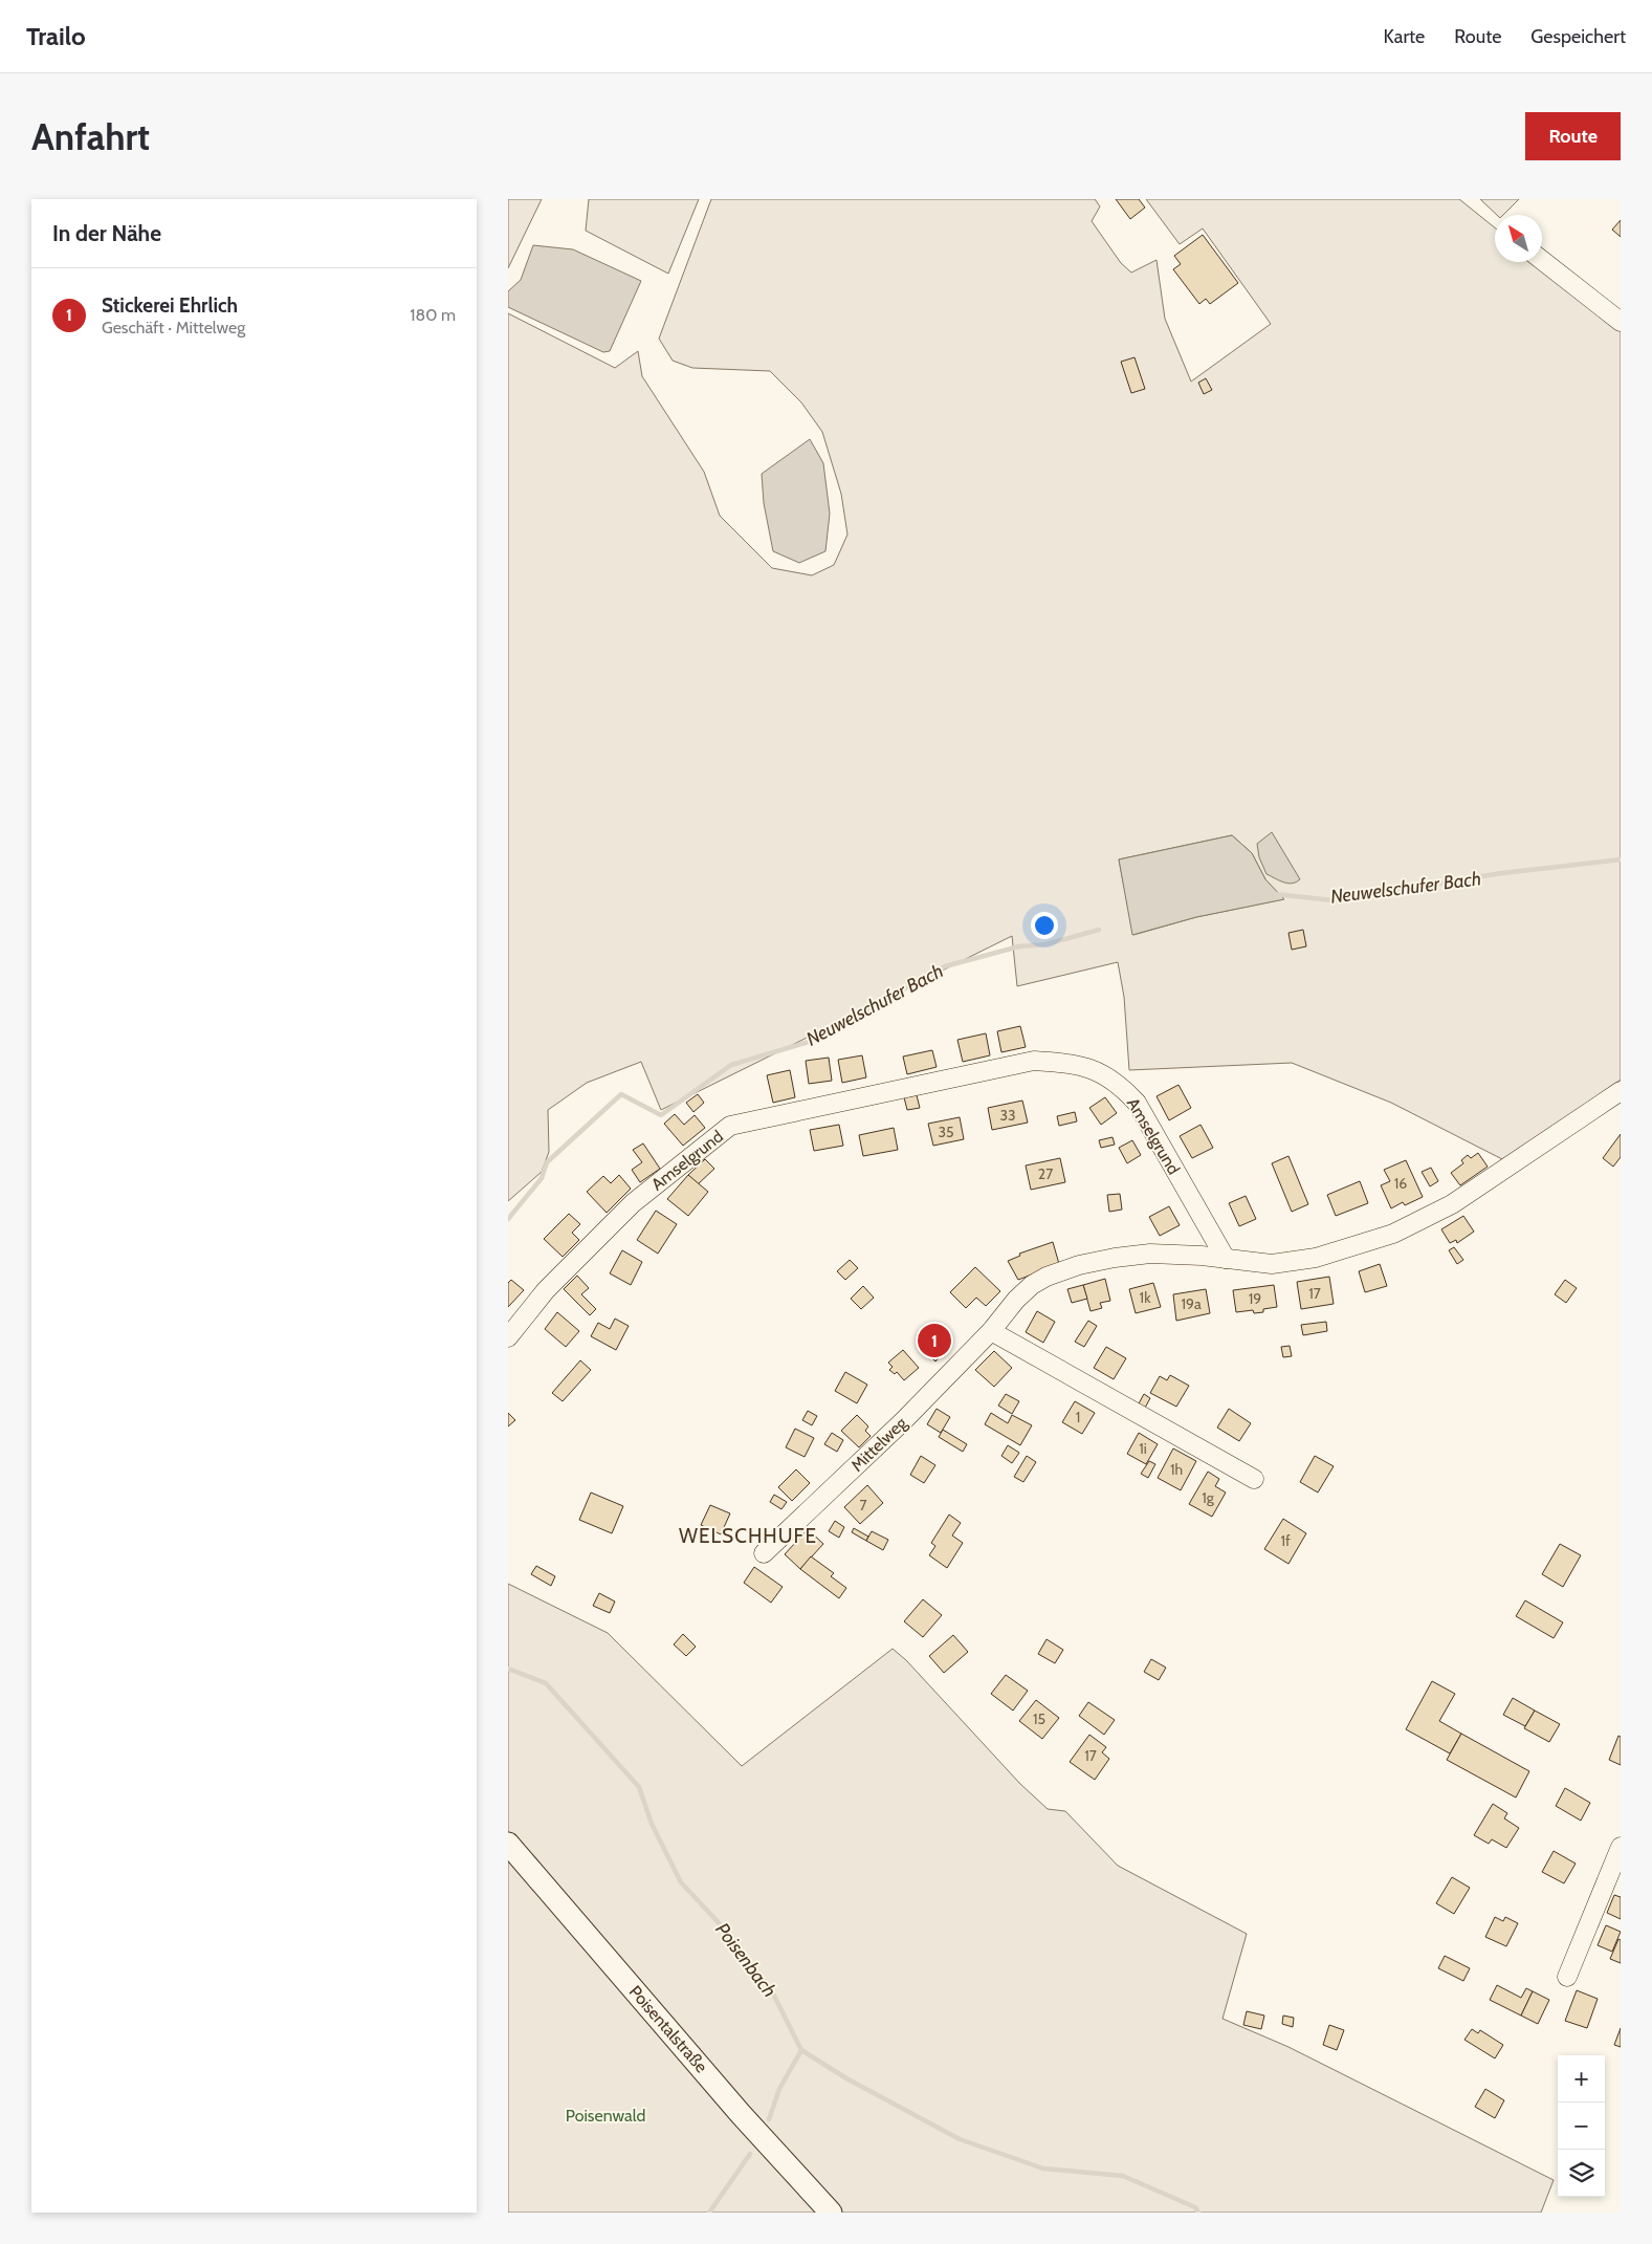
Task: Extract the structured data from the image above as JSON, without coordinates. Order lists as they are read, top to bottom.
{
  "streets": {
    "main road": ["Poisentalstraße"],
    "street": ["Amselgrund", "Mittelweg"]
  },
  "crossings": [
    ["Amselgrund", "Mittelweg"]
  ],
  "districts": ["WELSCHHUFE"],
  "water": ["Neuwelschufer Bach", "Poisenbach"],
  "parks": ["Poisenwald"],
  "house_numbers": [
    "33",
    "35",
    "27",
    "16",
    "17",
    "1k",
    "19",
    "19a",
    "1",
    "1i",
    "1h",
    "1g",
    "7",
    "1f",
    "15",
    "17"
  ],
  "north": "top left",
  "page": {
    "header": "Trailo",
    "nav": ["Karte", "Route", "Gespeichert"],
    "buttons": "Route",
    "title": "Anfahrt",
    "heading": "In der Nähe",
    "list": [
      {
        "mark": "1",
        "name": "Stickerei Ehrlich",
        "note": "Geschäft · Mittelweg",
        "value": "180 m"
      }
    ],
    "pins": "1",
    "map_buttons": ["+", "−"]
  }
}
